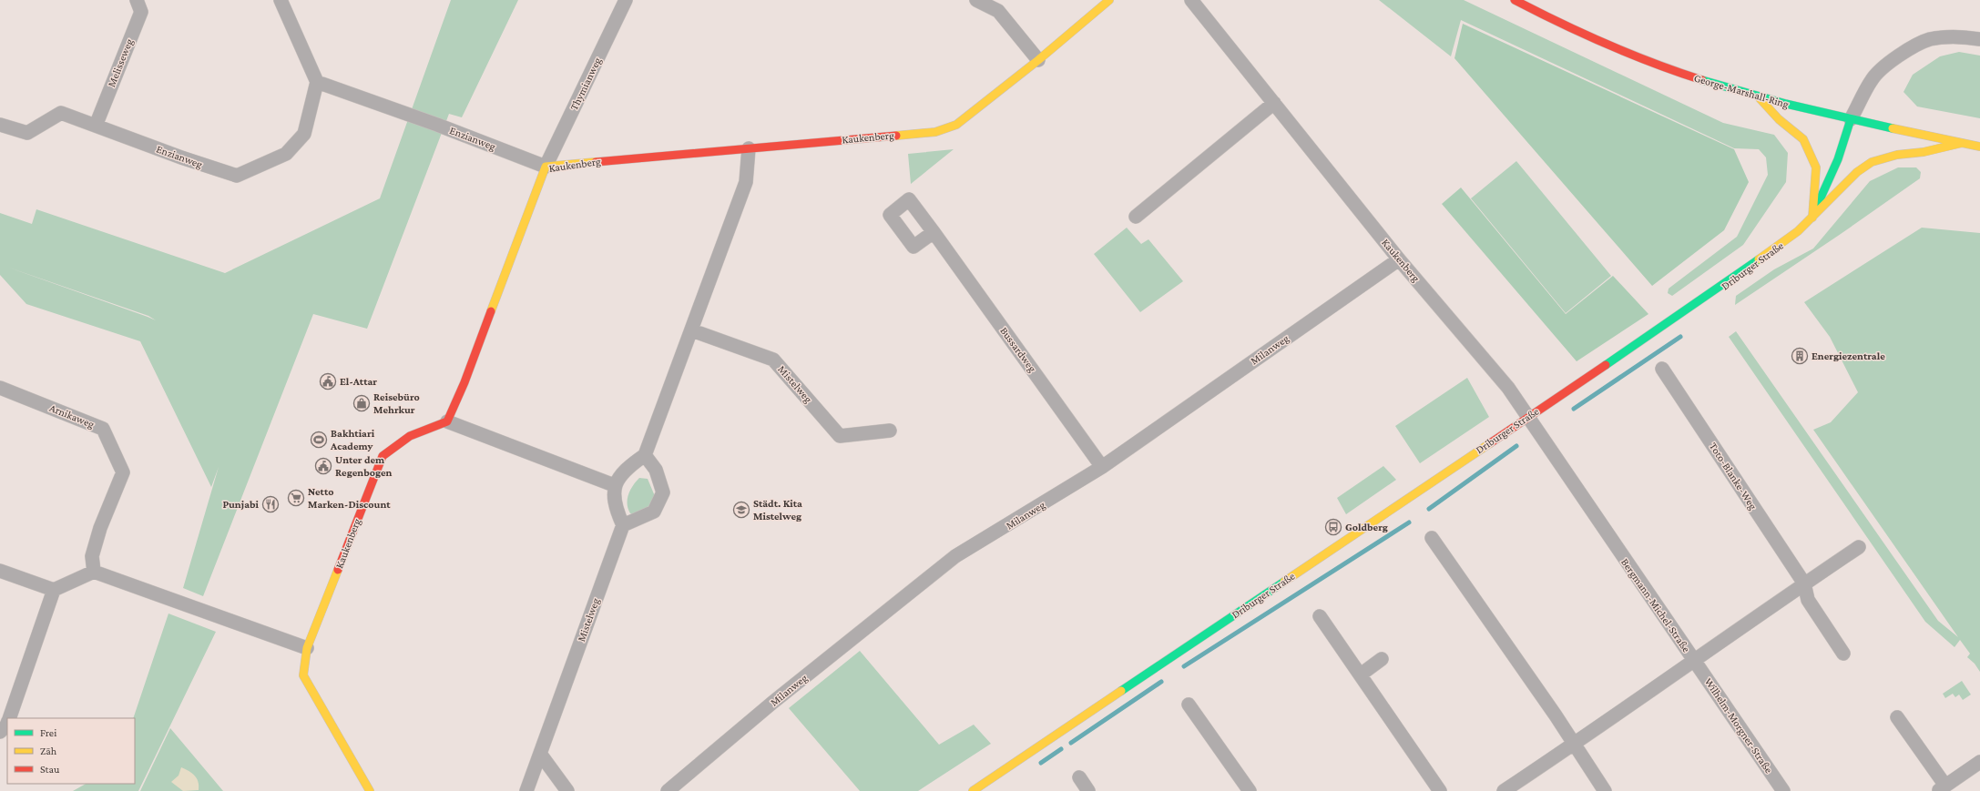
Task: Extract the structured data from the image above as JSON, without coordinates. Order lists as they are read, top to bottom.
{
  "streets": {
    "main road": ["George-Marshall-Ring", "Kaukenberg", "Driburger Straße"],
    "street": [
      "Melisseweg",
      "Thymianweg",
      "Enzianweg",
      "Bussardweg",
      "Milanweg",
      "Mistelweg",
      "Arnikaweg",
      "Toto-Blanke-Weg",
      "Bergmann-Michel-Straße",
      "Wilhelm-Morgner-Straße"
    ]
  },
  "crossings": [
    ["Melisseweg", "Enzianweg"],
    ["Thymianweg", "Kaukenberg"],
    ["Thymianweg", "Enzianweg"],
    ["George-Marshall-Ring", "Driburger Straße"],
    ["Kaukenberg", "Enzianweg"],
    ["Kaukenberg", "Driburger Straße"],
    ["Kaukenberg", "Milanweg"],
    ["Kaukenberg", "Bergmann-Michel-Straße"],
    ["Bussardweg", "Milanweg"],
    ["Bergmann-Michel-Straße", "Wilhelm-Morgner-Straße"]
  ],
  "places": {
    "building": ["Energiezentrale"],
    "public building": ["El-Attar", "Unter dem Regenbogen"],
    "shop": ["Reisebüro Mehrkur"],
    "sports": ["Bakhtiari Academy"],
    "supermarket": ["Netto Marken-Discount"],
    "restaurant": ["Punjabi"],
    "school or university": ["Städt. Kita Mistelweg"],
    "bus stop": ["Goldberg"]
  },
  "legend": ["Frei", "Zäh", "Stau"]
}
